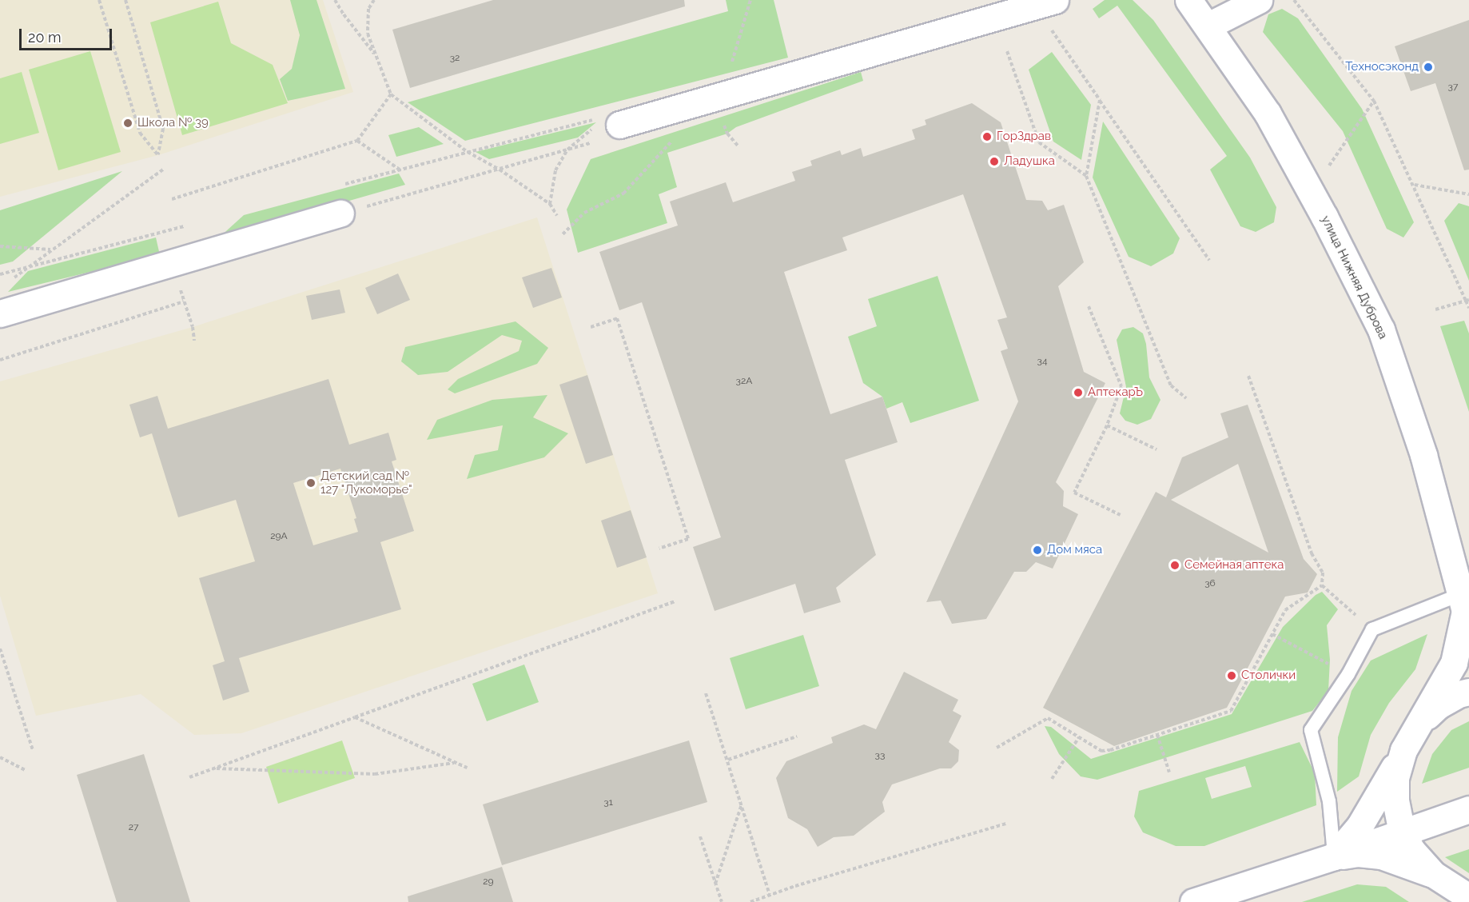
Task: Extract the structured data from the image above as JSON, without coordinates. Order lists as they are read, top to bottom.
{
  "streets": {
    "street": ["улица Нижняя Дуброва"]
  },
  "places": [
    "Техносэконд",
    "Школа № 39",
    "ГорЗдрав",
    "Ладушка",
    "АптекарЪ",
    "Детский сад № 127 \"Лукоморье\"",
    "Дом мяса",
    "Семейная аптека",
    "Столички"
  ],
  "house_numbers": [
    "32",
    "37",
    "34",
    "32А",
    "29А",
    "36",
    "33",
    "31",
    "27",
    "29"
  ],
  "scale_bar": "20 m"
}
